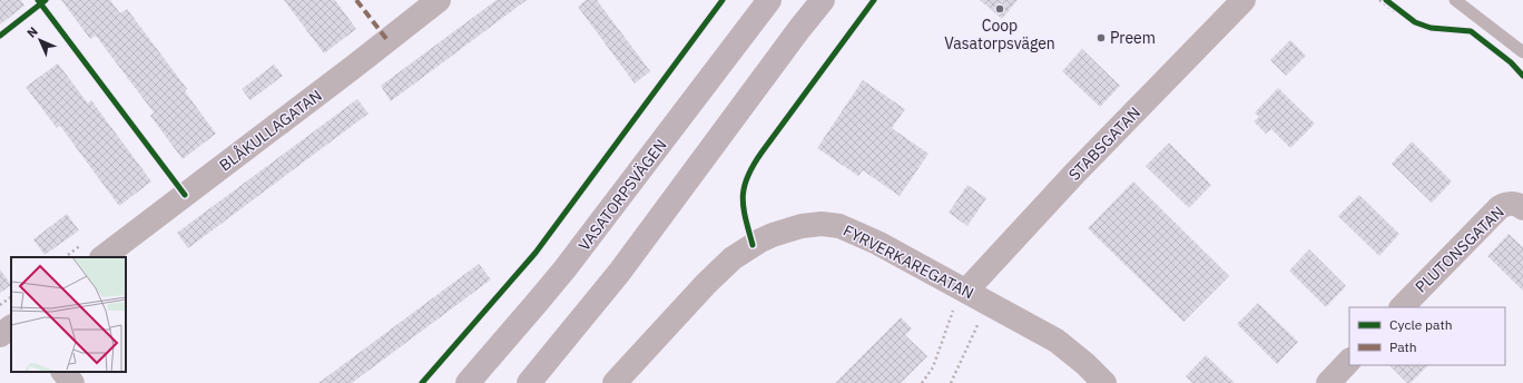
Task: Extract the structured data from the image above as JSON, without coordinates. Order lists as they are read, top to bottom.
{
  "streets": {
    "main road": ["VASATORPSVÄGEN"],
    "street": [
      "BLÅKULLAGATAN",
      "STABSGATAN",
      "PLUTONSGATAN",
      "FYRVERKAREGATAN"
    ]
  },
  "crossings": [
    ["STABSGATAN", "FYRVERKAREGATAN"]
  ],
  "places": ["Coop Vasatorpsvägen", "Preem"],
  "legend": ["Cycle path", "Path"],
  "north": "top left"
}
